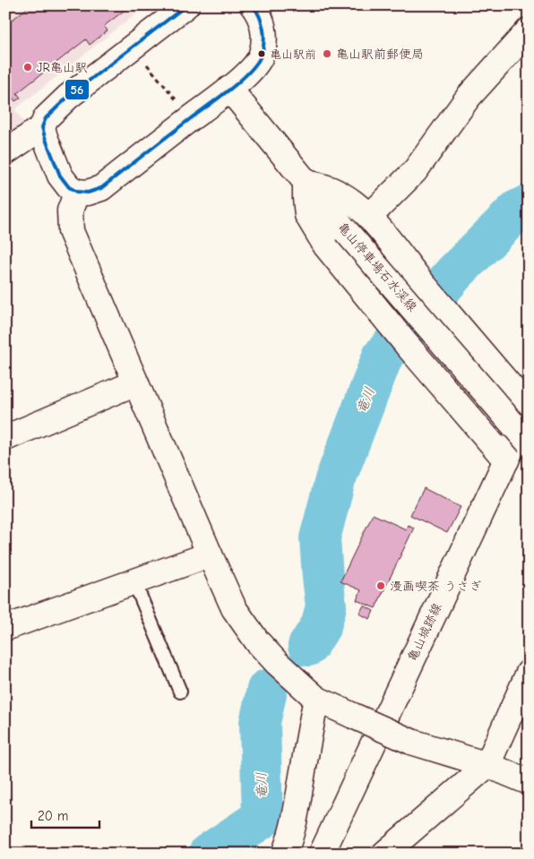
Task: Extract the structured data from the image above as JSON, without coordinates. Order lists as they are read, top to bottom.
{
  "streets": {
    "street": ["亀山停車場石水渓線", "亀山城跡線"]
  },
  "water": ["竜川"],
  "places": [
    "亀山駅前",
    "亀山駅前郵便局",
    "JR亀山駅",
    "漫画喫茶 うさぎ"
  ],
  "lines": ["transit line 56"],
  "scale_bar": "20 m"
}
